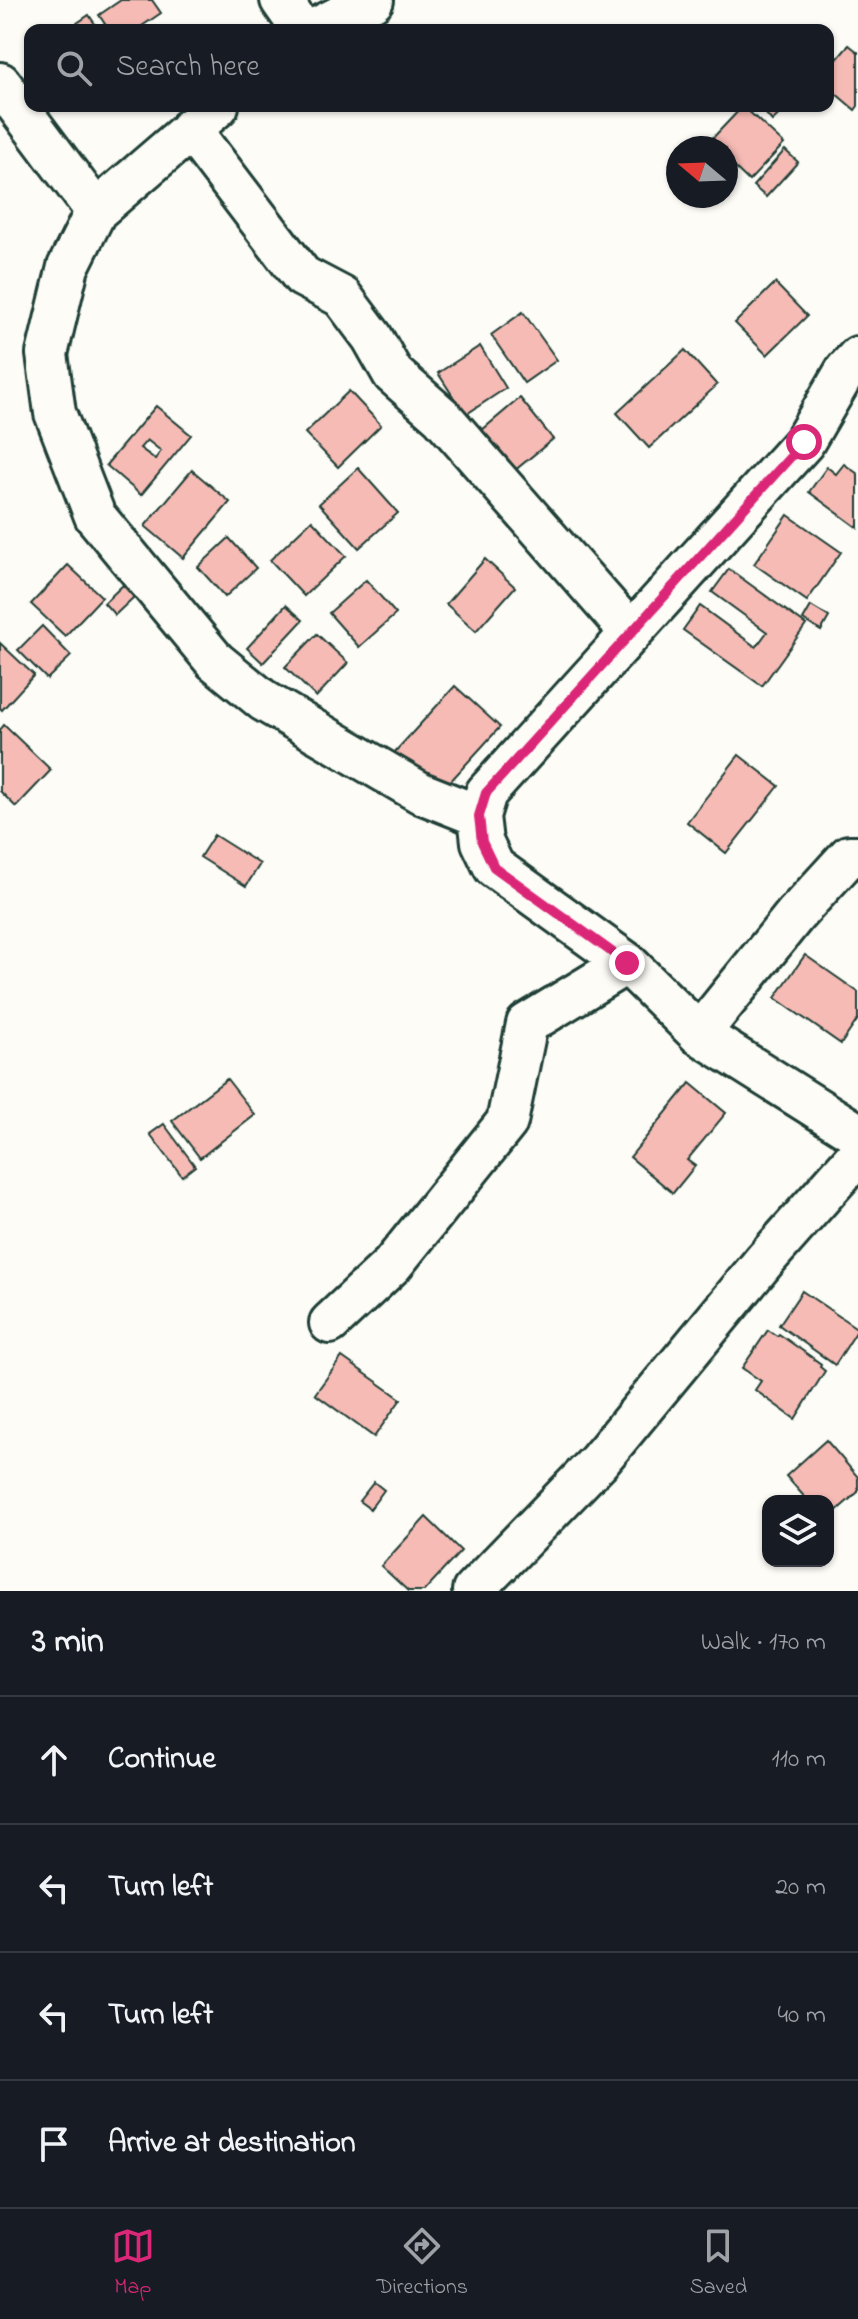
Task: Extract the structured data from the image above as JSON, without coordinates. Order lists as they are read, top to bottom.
{
  "north": "left",
  "page": {
    "search": "Search here",
    "heading": ["3 min", "Walk · 170 m"],
    "list": [
      ["Continue", "110 m"],
      ["Turn left", "20 m"],
      ["Turn left", "40 m"],
      "Arrive at destination"
    ],
    "nav": ["Map", "Directions", "Saved"]
  }
}
